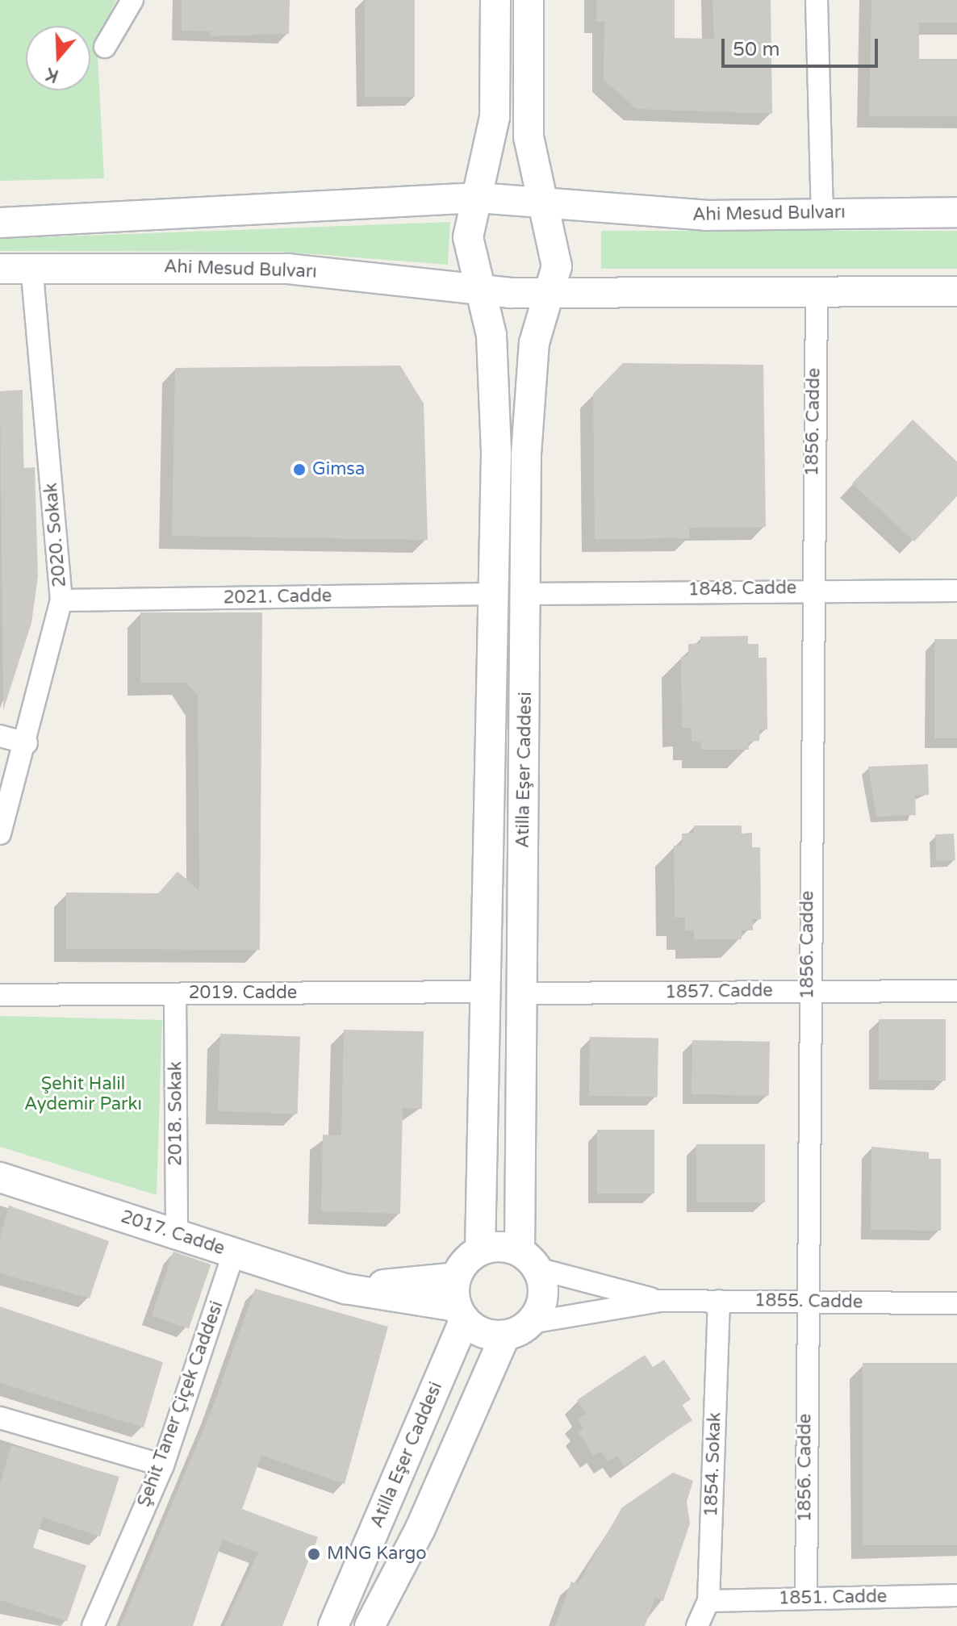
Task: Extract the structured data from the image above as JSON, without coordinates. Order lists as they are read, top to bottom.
{
  "streets": {
    "main road": ["Ahi Mesud Bulvarı", "Atilla Eşer Caddesi", "2017. Cadde"],
    "street": [
      "1856. Cadde",
      "2020. Sokak",
      "1848. Cadde",
      "2021. Cadde",
      "1857. Cadde",
      "2019. Cadde",
      "2018. Sokak",
      "1855. Cadde",
      "Şehit Taner Çiçek Caddesi",
      "1854. Sokak",
      "1851. Cadde"
    ]
  },
  "crossings": [
    ["Ahi Mesud Bulvarı", "1856. Cadde"],
    ["Ahi Mesud Bulvarı", "2020. Sokak"],
    ["Ahi Mesud Bulvarı", "Atilla Eşer Caddesi"],
    ["1856. Cadde", "1848. Cadde"],
    ["1856. Cadde", "1857. Cadde"],
    ["1856. Cadde", "1855. Cadde"],
    ["1856. Cadde", "1851. Cadde"],
    ["2020. Sokak", "2021. Cadde"],
    ["1848. Cadde", "Atilla Eşer Caddesi"],
    ["2021. Cadde", "Atilla Eşer Caddesi"],
    ["Atilla Eşer Caddesi", "1857. Cadde"],
    ["Atilla Eşer Caddesi", "2019. Cadde"],
    ["Atilla Eşer Caddesi", "2017. Cadde"],
    ["Atilla Eşer Caddesi", "1855. Cadde"],
    ["2019. Cadde", "2018. Sokak"],
    ["2018. Sokak", "2017. Cadde"],
    ["2017. Cadde", "1855. Cadde"],
    ["2017. Cadde", "Şehit Taner Çiçek Caddesi"],
    ["1855. Cadde", "1854. Sokak"],
    ["1854. Sokak", "1851. Cadde"]
  ],
  "parks": ["Şehit Halil Aydemir Parkı"],
  "places": ["Gimsa", "MNG Kargo"],
  "scale_bar": "50 m",
  "north": "bottom"
}
